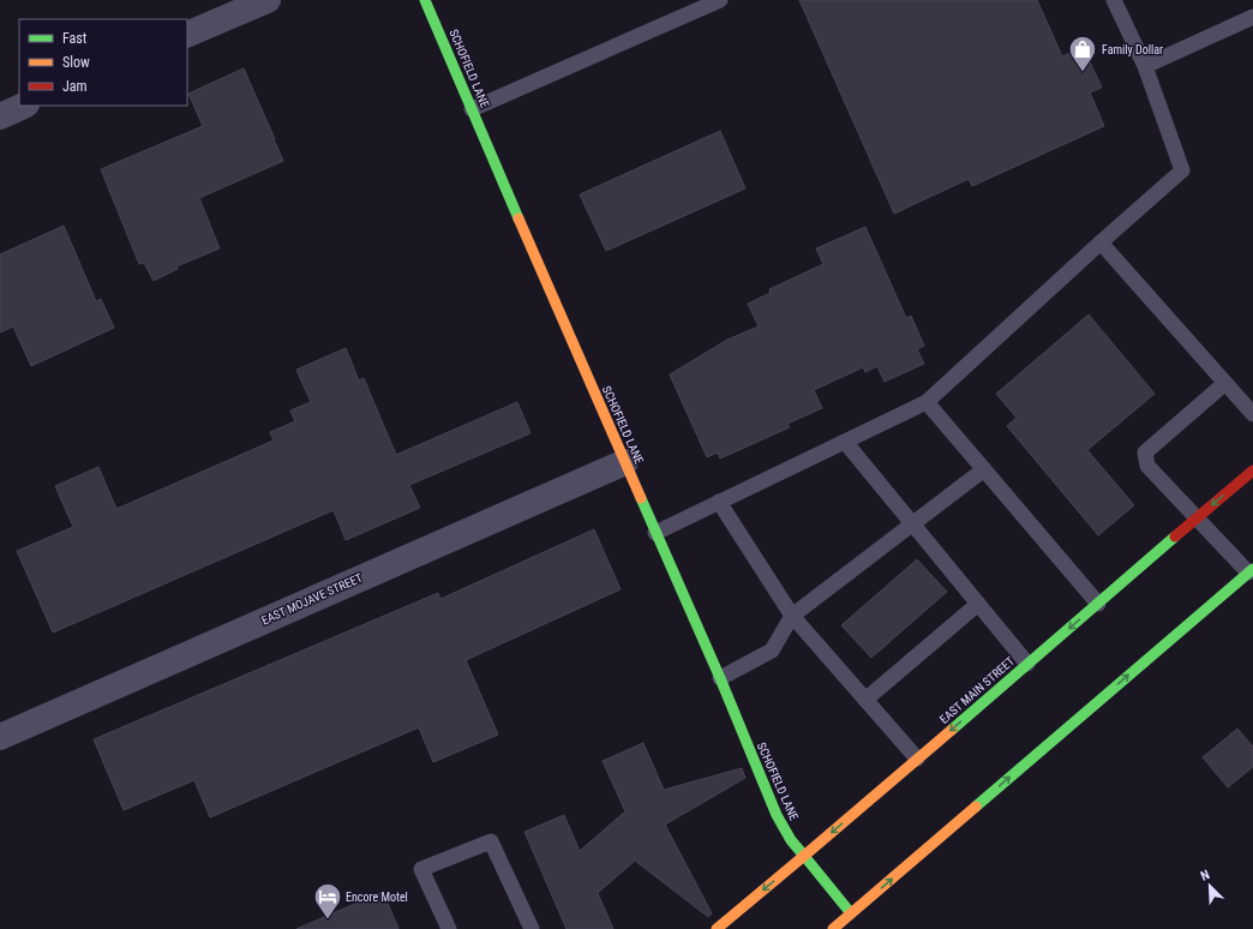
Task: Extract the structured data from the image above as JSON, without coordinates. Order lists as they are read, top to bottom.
{
  "streets": {
    "main road": ["SCHOFIELD LANE", "EAST MAIN STREET"],
    "street": ["EAST MOJAVE STREET"]
  },
  "crossings": [
    ["SCHOFIELD LANE", "EAST MOJAVE STREET"],
    ["SCHOFIELD LANE", "EAST MAIN STREET"]
  ],
  "places": {
    "shop": ["Family Dollar"],
    "hotel": ["Encore Motel"]
  },
  "legend": ["Fast", "Slow", "Jam"],
  "north": "top left"
}
